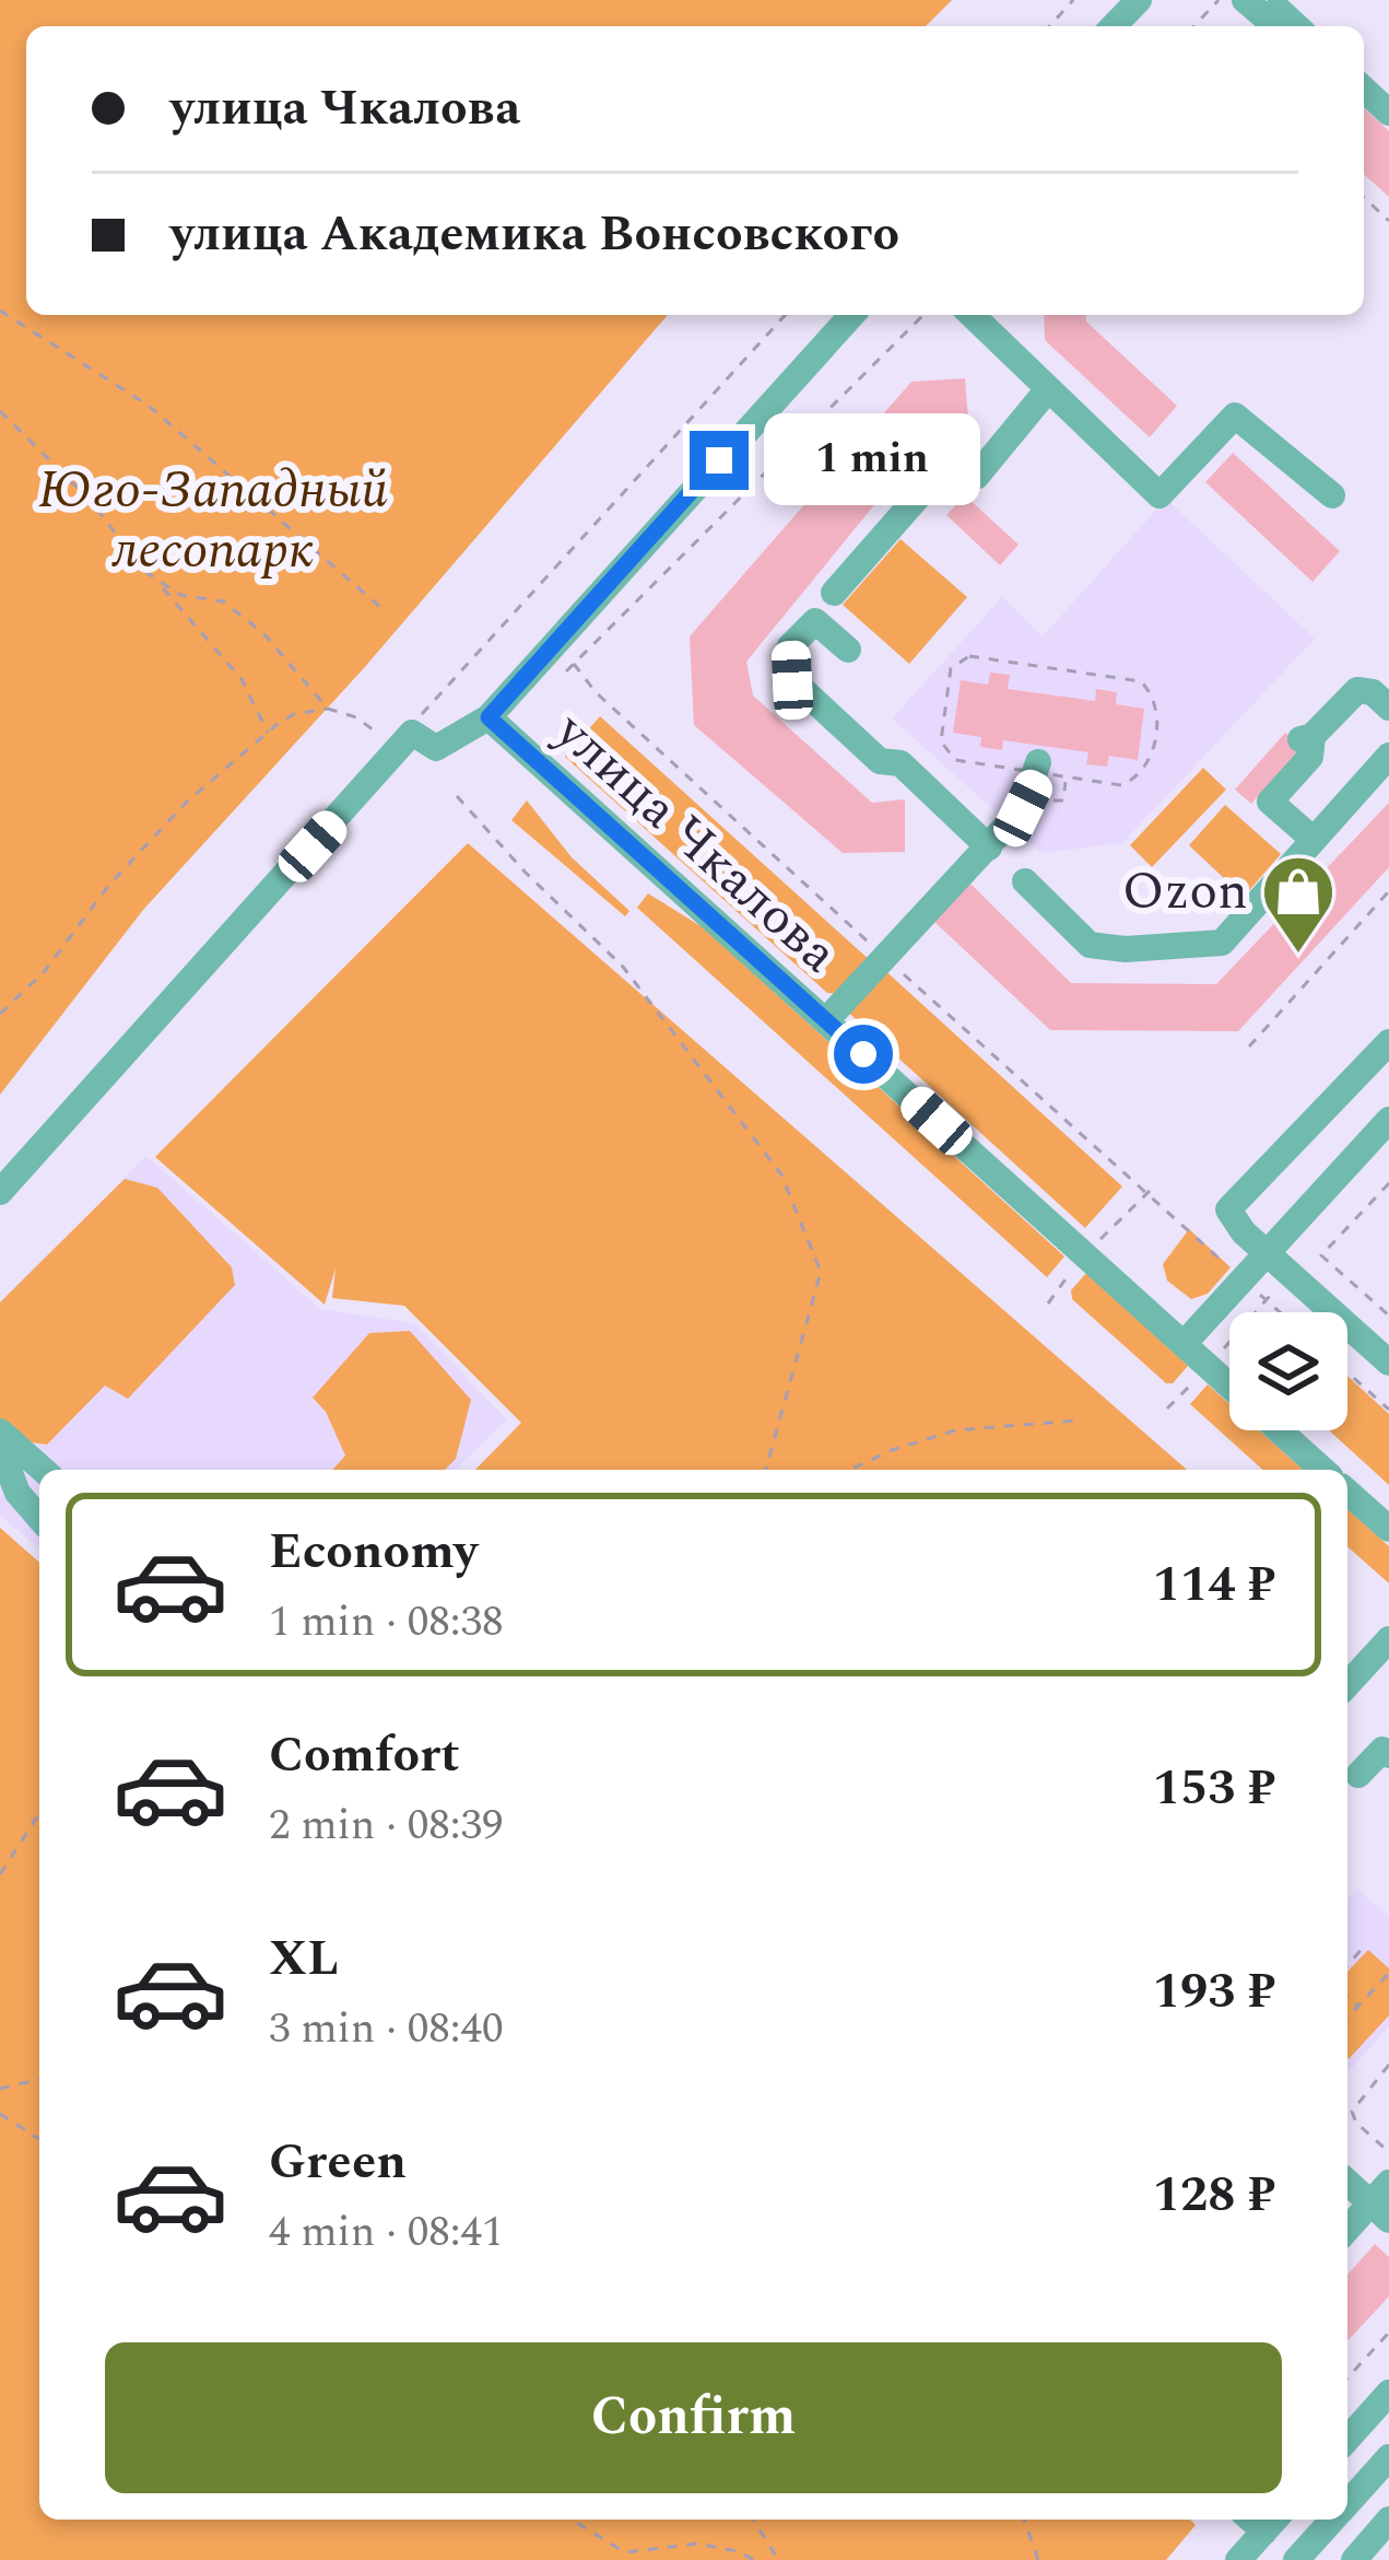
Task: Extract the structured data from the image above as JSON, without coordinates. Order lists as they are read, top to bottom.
{
  "streets": {
    "street": ["улица Чкалова"]
  },
  "parks": ["Юго-Западный лесопарк"],
  "places": {
    "shop": ["Ozon"]
  },
  "page": {
    "banner": ["улица Чкалова", "улица Академика Вонсовского"],
    "bubble": "1 min",
    "list": [
      {
        "name": "Economy",
        "note": "1 min · 08:38",
        "value": "114 ₽"
      },
      {
        "name": "Comfort",
        "note": "2 min · 08:39",
        "value": "153 ₽"
      },
      {
        "name": "XL",
        "note": "3 min · 08:40",
        "value": "193 ₽"
      },
      {
        "name": "Green",
        "note": "4 min · 08:41",
        "value": "128 ₽"
      }
    ],
    "buttons": "Confirm"
  }
}
